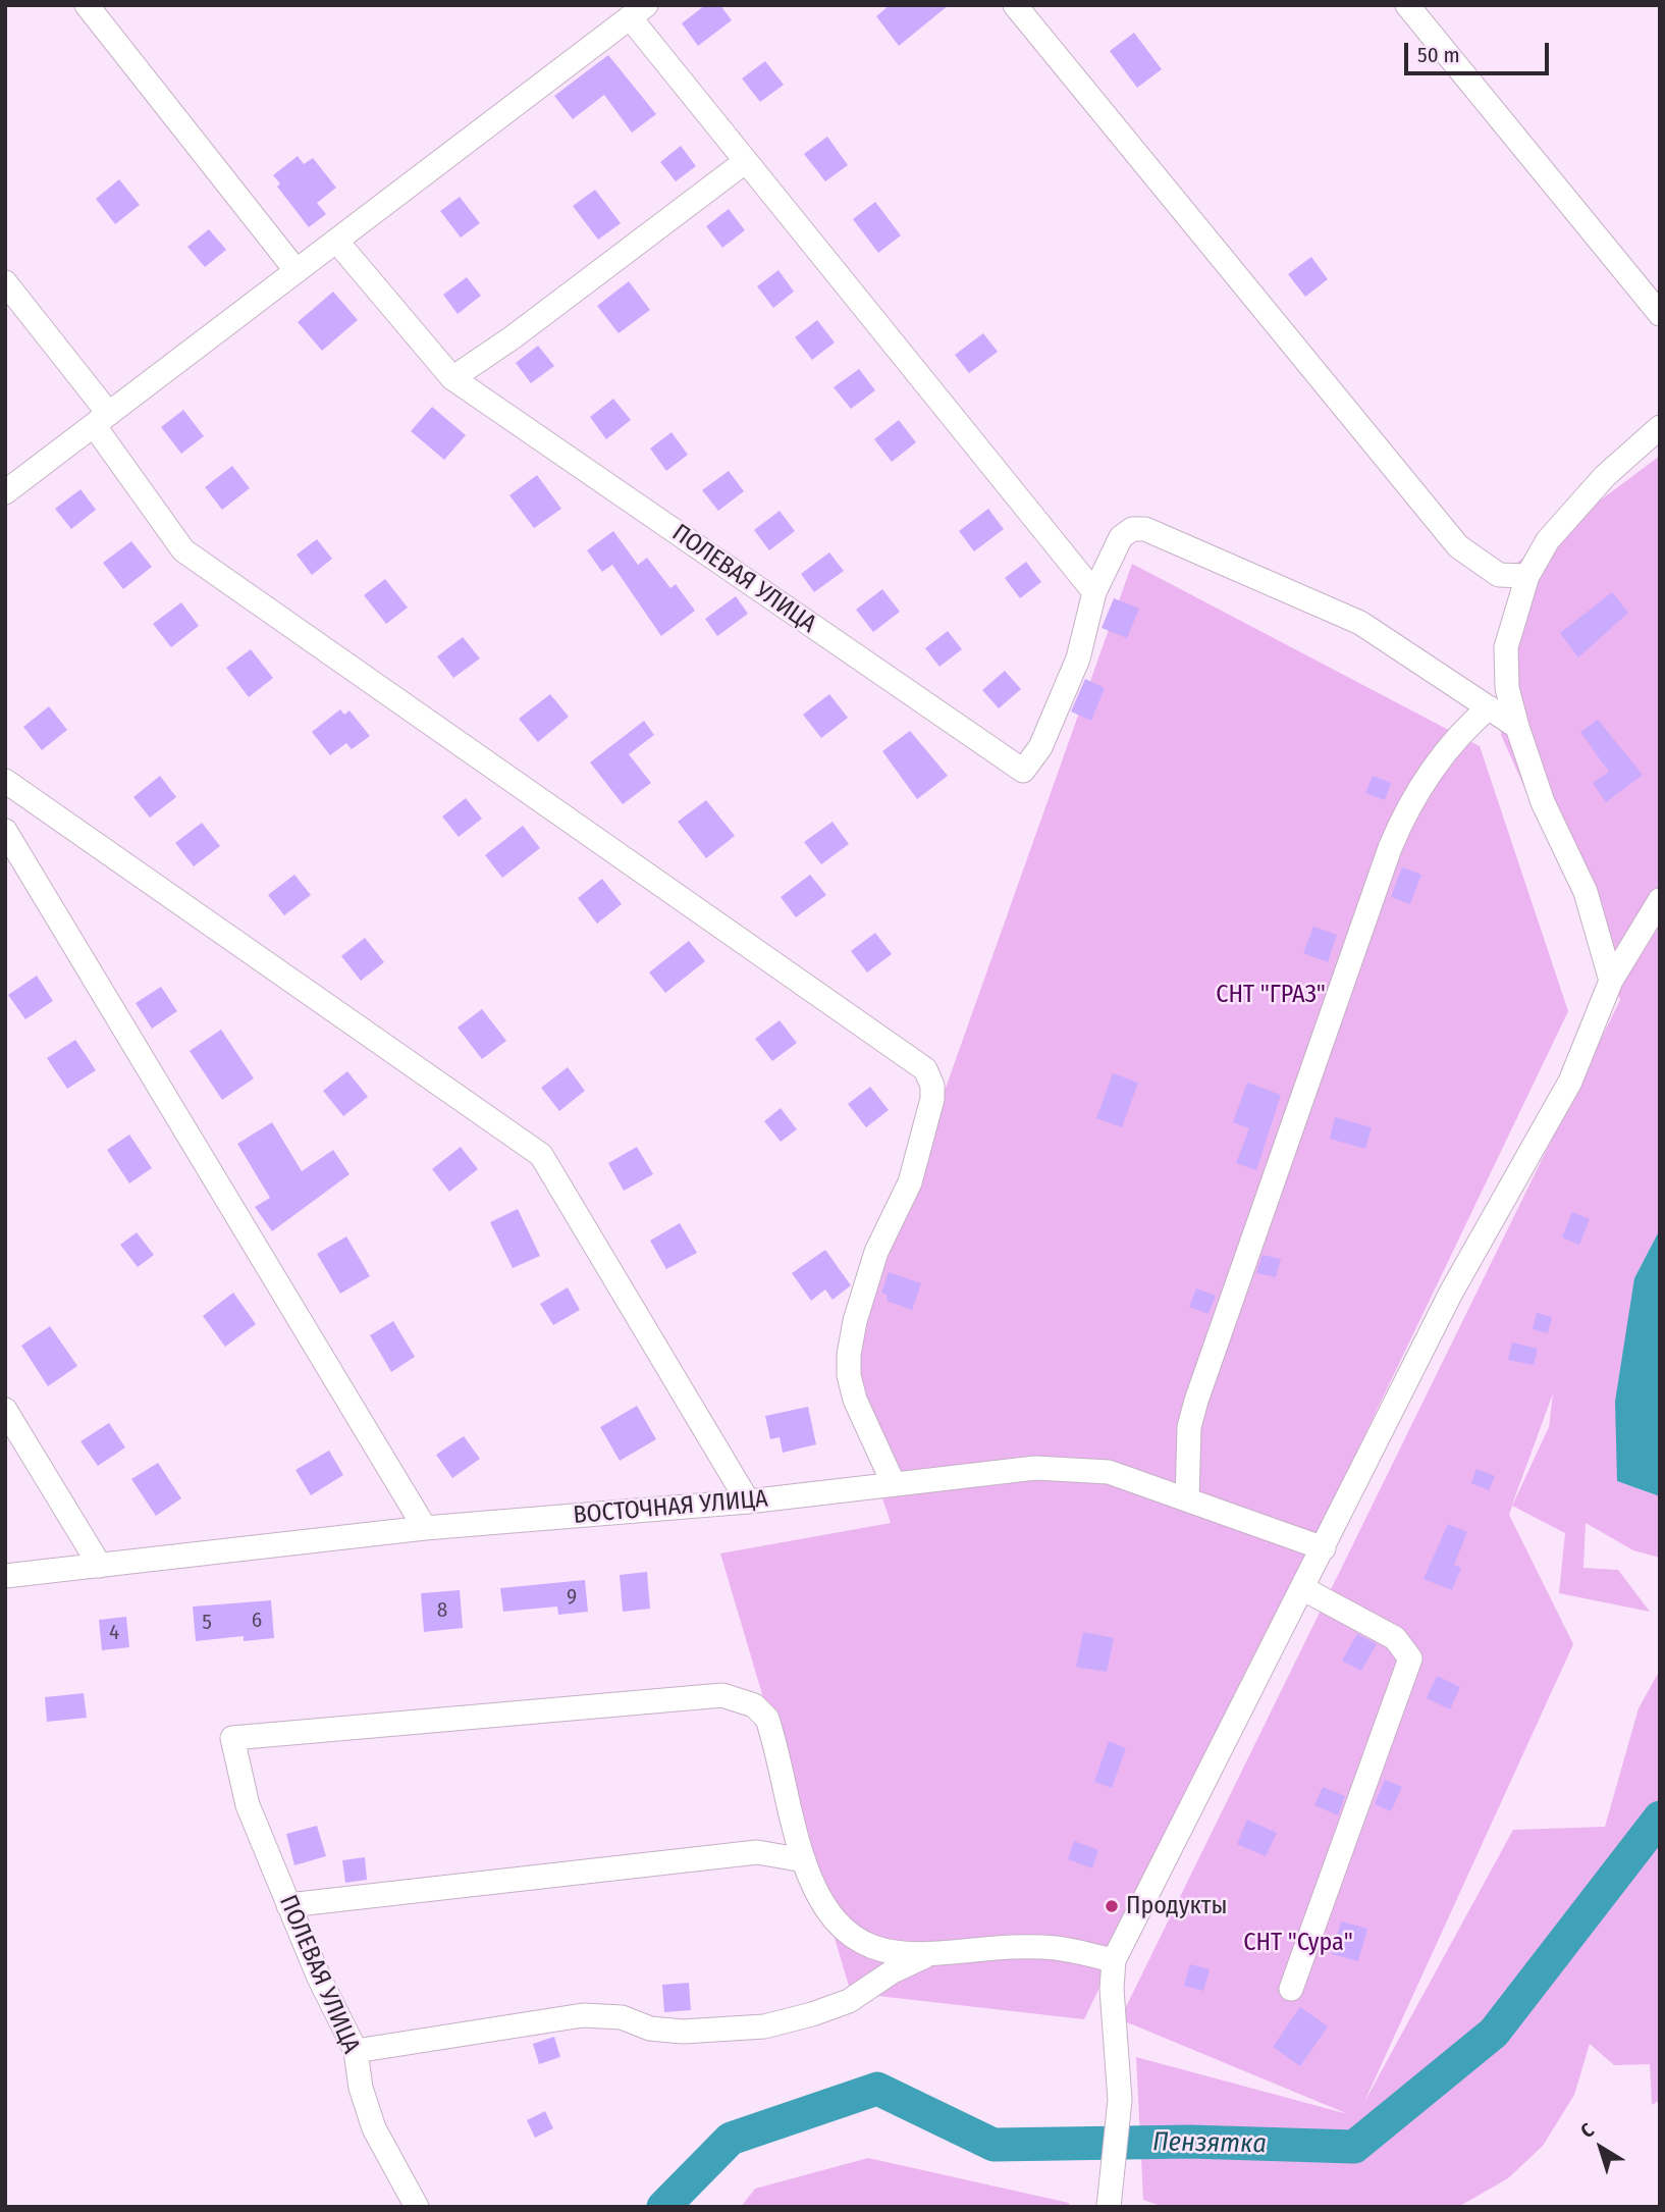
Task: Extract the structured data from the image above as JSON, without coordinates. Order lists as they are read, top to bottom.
{
  "streets": {
    "street": ["ПОЛЕВАЯ УЛИЦА", "ВОСТОЧНАЯ УЛИЦА"]
  },
  "water": ["Пензятка"],
  "parks": ["СНТ \"ГРАЗ\"", "СНТ \"Сура\""],
  "places": ["Продукты"],
  "house_numbers": [
    "9",
    "8",
    "6",
    "5",
    "4"
  ],
  "scale_bar": "50 m",
  "north": "top left"
}
